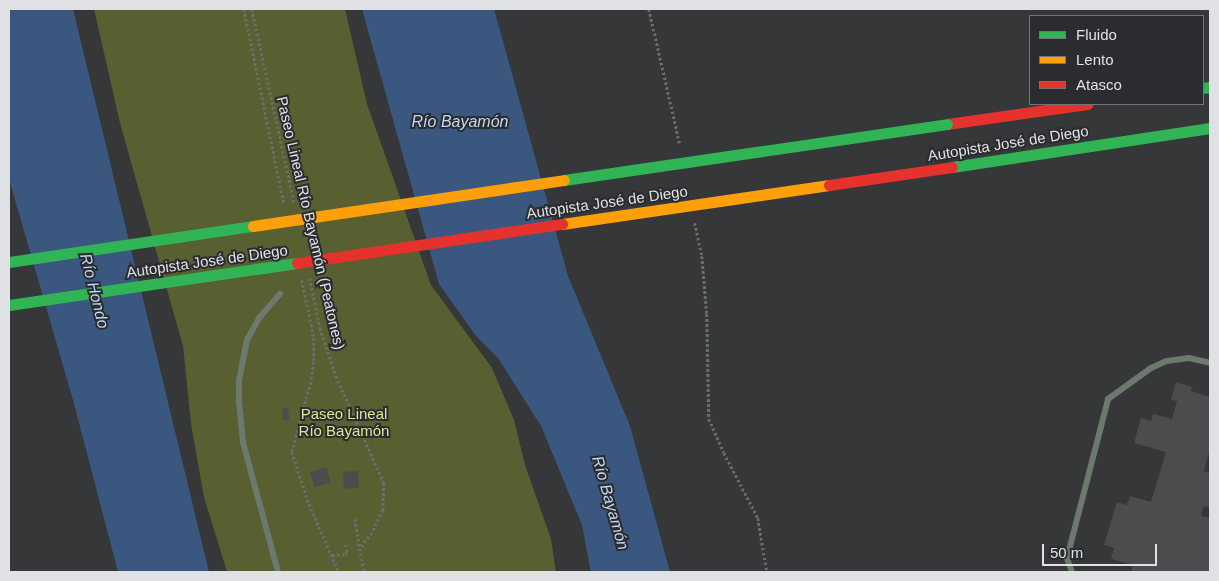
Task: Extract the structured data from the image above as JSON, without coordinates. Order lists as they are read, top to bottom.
{
  "streets": {
    "highway": ["Autopista José de Diego"],
    "path": ["Paseo Lineal Río Bayamón (Peatones)"]
  },
  "water": ["Río Bayamón", "Río Hondo"],
  "parks": ["Paseo Lineal Río Bayamón"],
  "legend": ["Fluido", "Lento", "Atasco"],
  "scale_bar": "50 m"
}
